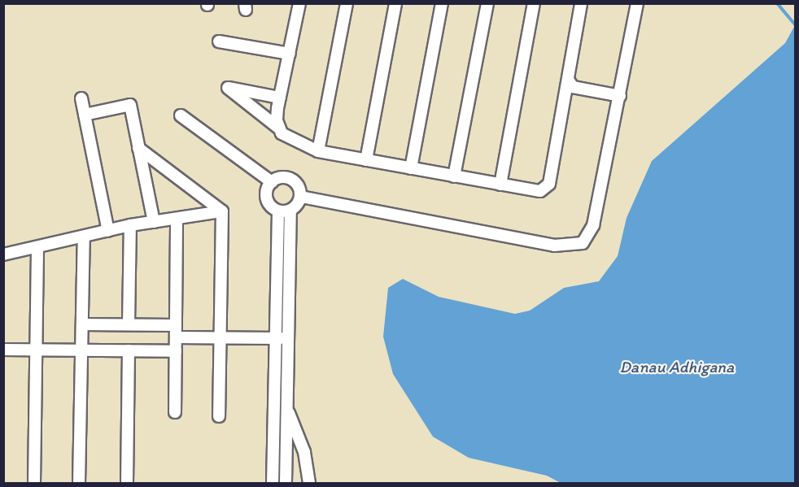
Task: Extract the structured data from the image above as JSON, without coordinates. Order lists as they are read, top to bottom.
{
  "water": ["Danau Adhigana"]
}
